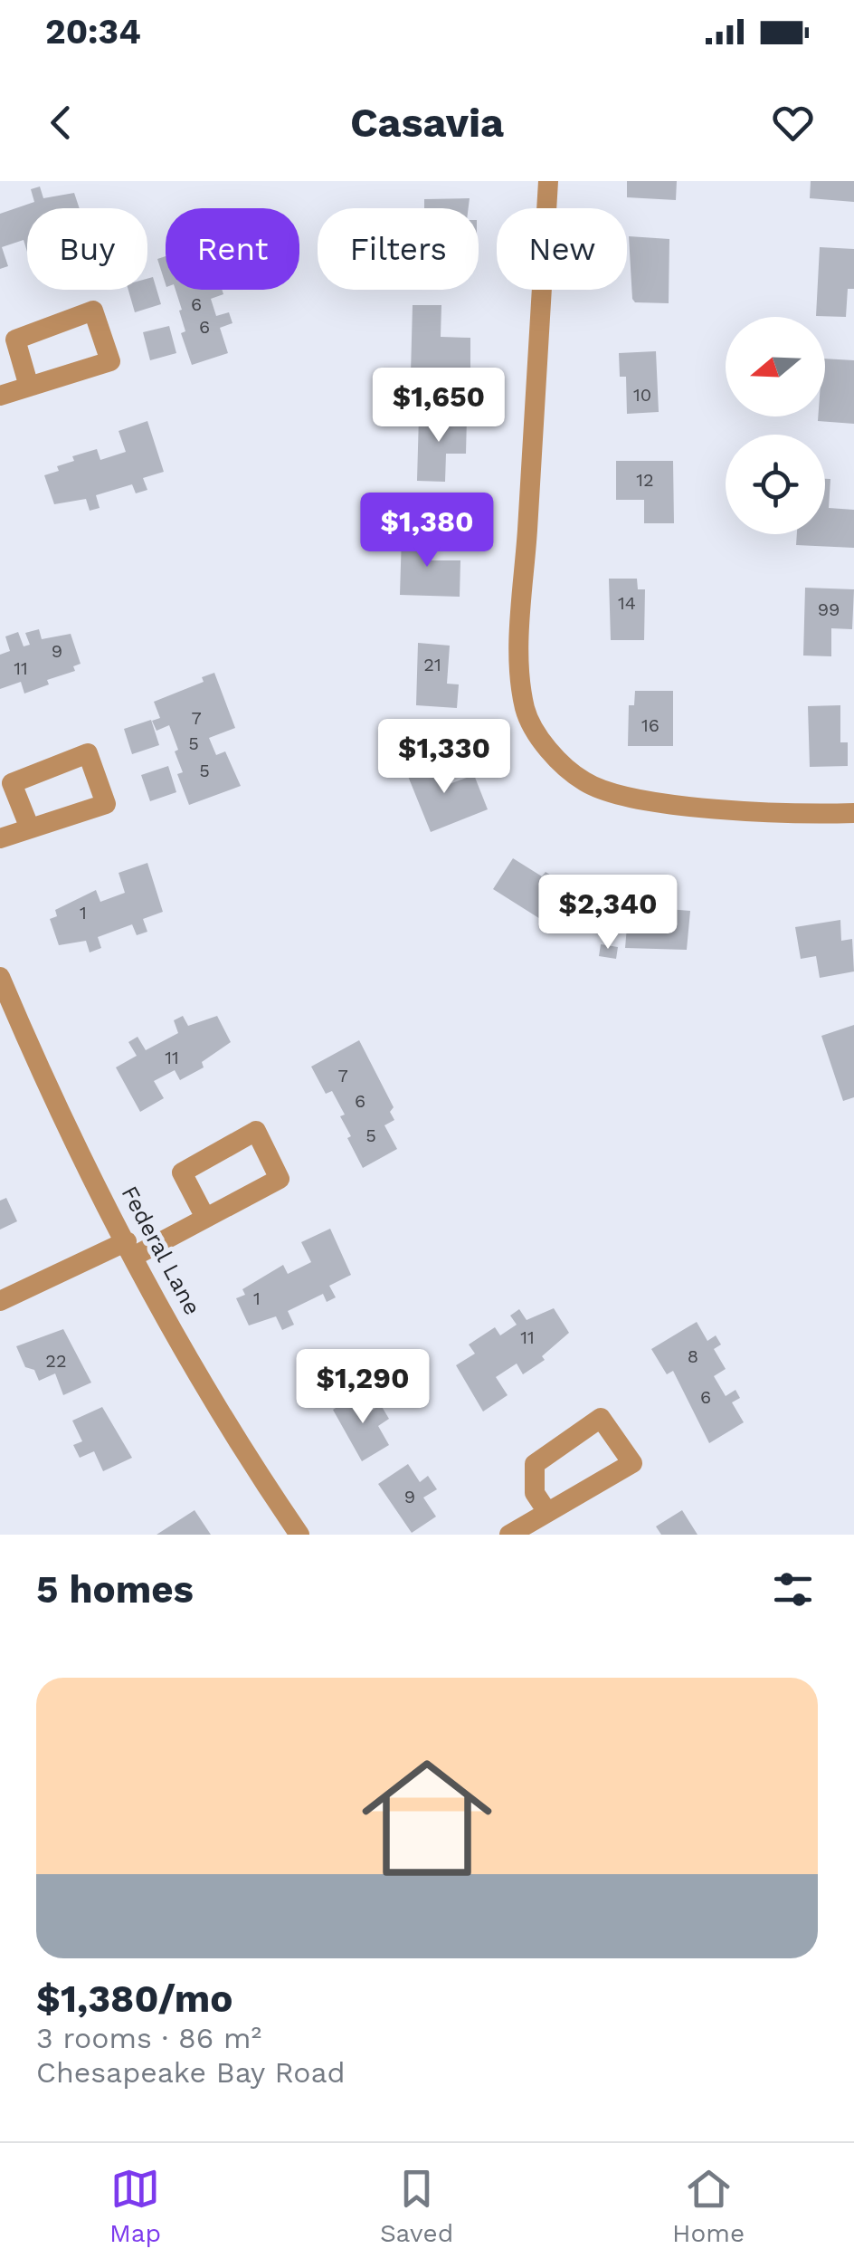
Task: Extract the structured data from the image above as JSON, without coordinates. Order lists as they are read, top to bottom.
{
  "streets": {
    "street": ["Federal Lane"]
  },
  "house_numbers": [
    "6",
    "6",
    "10",
    "12",
    "14",
    "99",
    "9",
    "21",
    "11",
    "7",
    "16",
    "5",
    "5",
    "1",
    "11",
    "7",
    "6",
    "5",
    "1",
    "11",
    "8",
    "22",
    "6",
    "9"
  ],
  "north": "left",
  "page": {
    "status": "20:34",
    "header": "Casavia",
    "chip": [
      "Buy",
      "Rent",
      "Filters",
      "New"
    ],
    "price": [
      "$1,650",
      "$1,380",
      "$1,330",
      "$2,340",
      "$1,290"
    ],
    "heading": "5 homes",
    "list": [
      {
        "name": "$1,380/mo",
        "note": "3 rooms · 86 m² · Chesapeake Bay Road"
      }
    ],
    "tabs": ["Map", "Saved", "Home"]
  }
}
